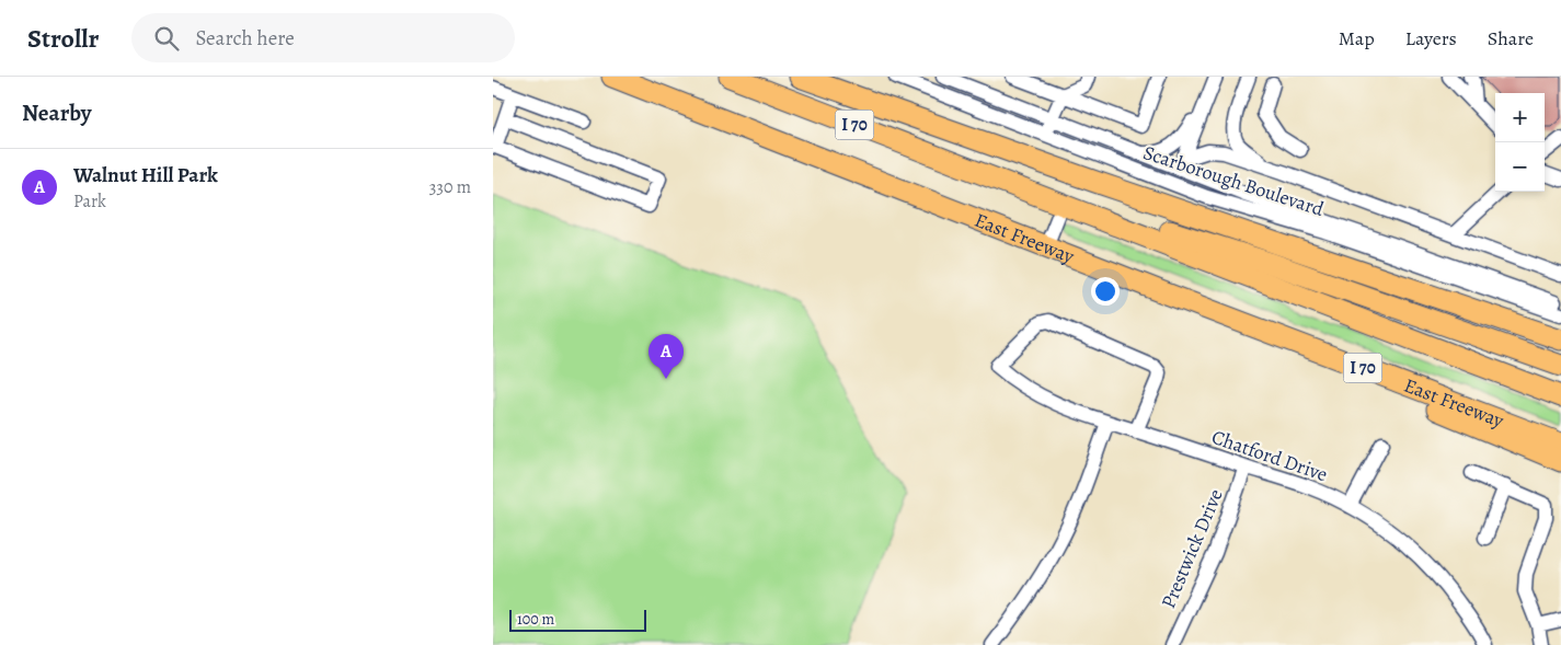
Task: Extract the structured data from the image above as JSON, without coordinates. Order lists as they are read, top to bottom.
{
  "streets": {
    "highway": ["I 70", "East Freeway"],
    "street": ["Scarborough Boulevard", "Chatford Drive", "Prestwick Drive"]
  },
  "crossings": [
    ["Chatford Drive", "Prestwick Drive"]
  ],
  "scale_bar": "100 m",
  "page": {
    "header": "Strollr",
    "search": "Search here",
    "nav": ["Map", "Layers", "Share"],
    "heading": "Nearby",
    "map_buttons": ["+", "−"],
    "list": [
      {
        "mark": "A",
        "name": "Walnut Hill Park",
        "note": "Park",
        "value": "330 m"
      }
    ],
    "pins": "A",
    "scale": "100 m"
  }
}
